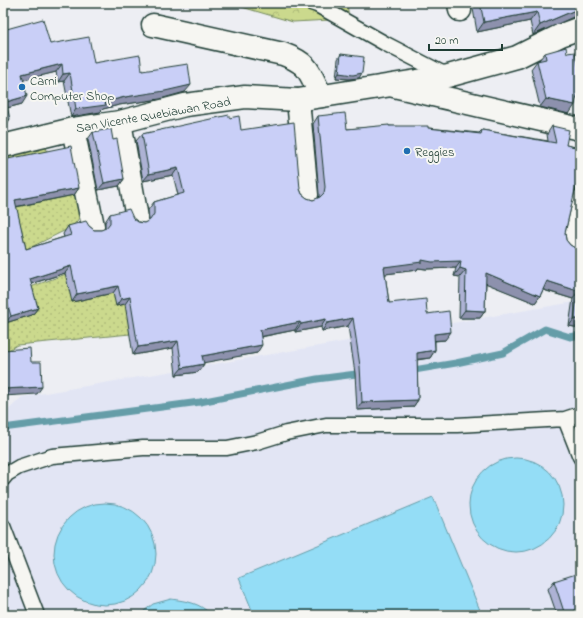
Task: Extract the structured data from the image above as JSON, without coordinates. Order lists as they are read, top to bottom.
{
  "streets": {
    "street": ["San Vicente Quebiawan Road"]
  },
  "places": ["Carni Computer Shop", "Reggies"],
  "scale_bar": "20 m"
}
